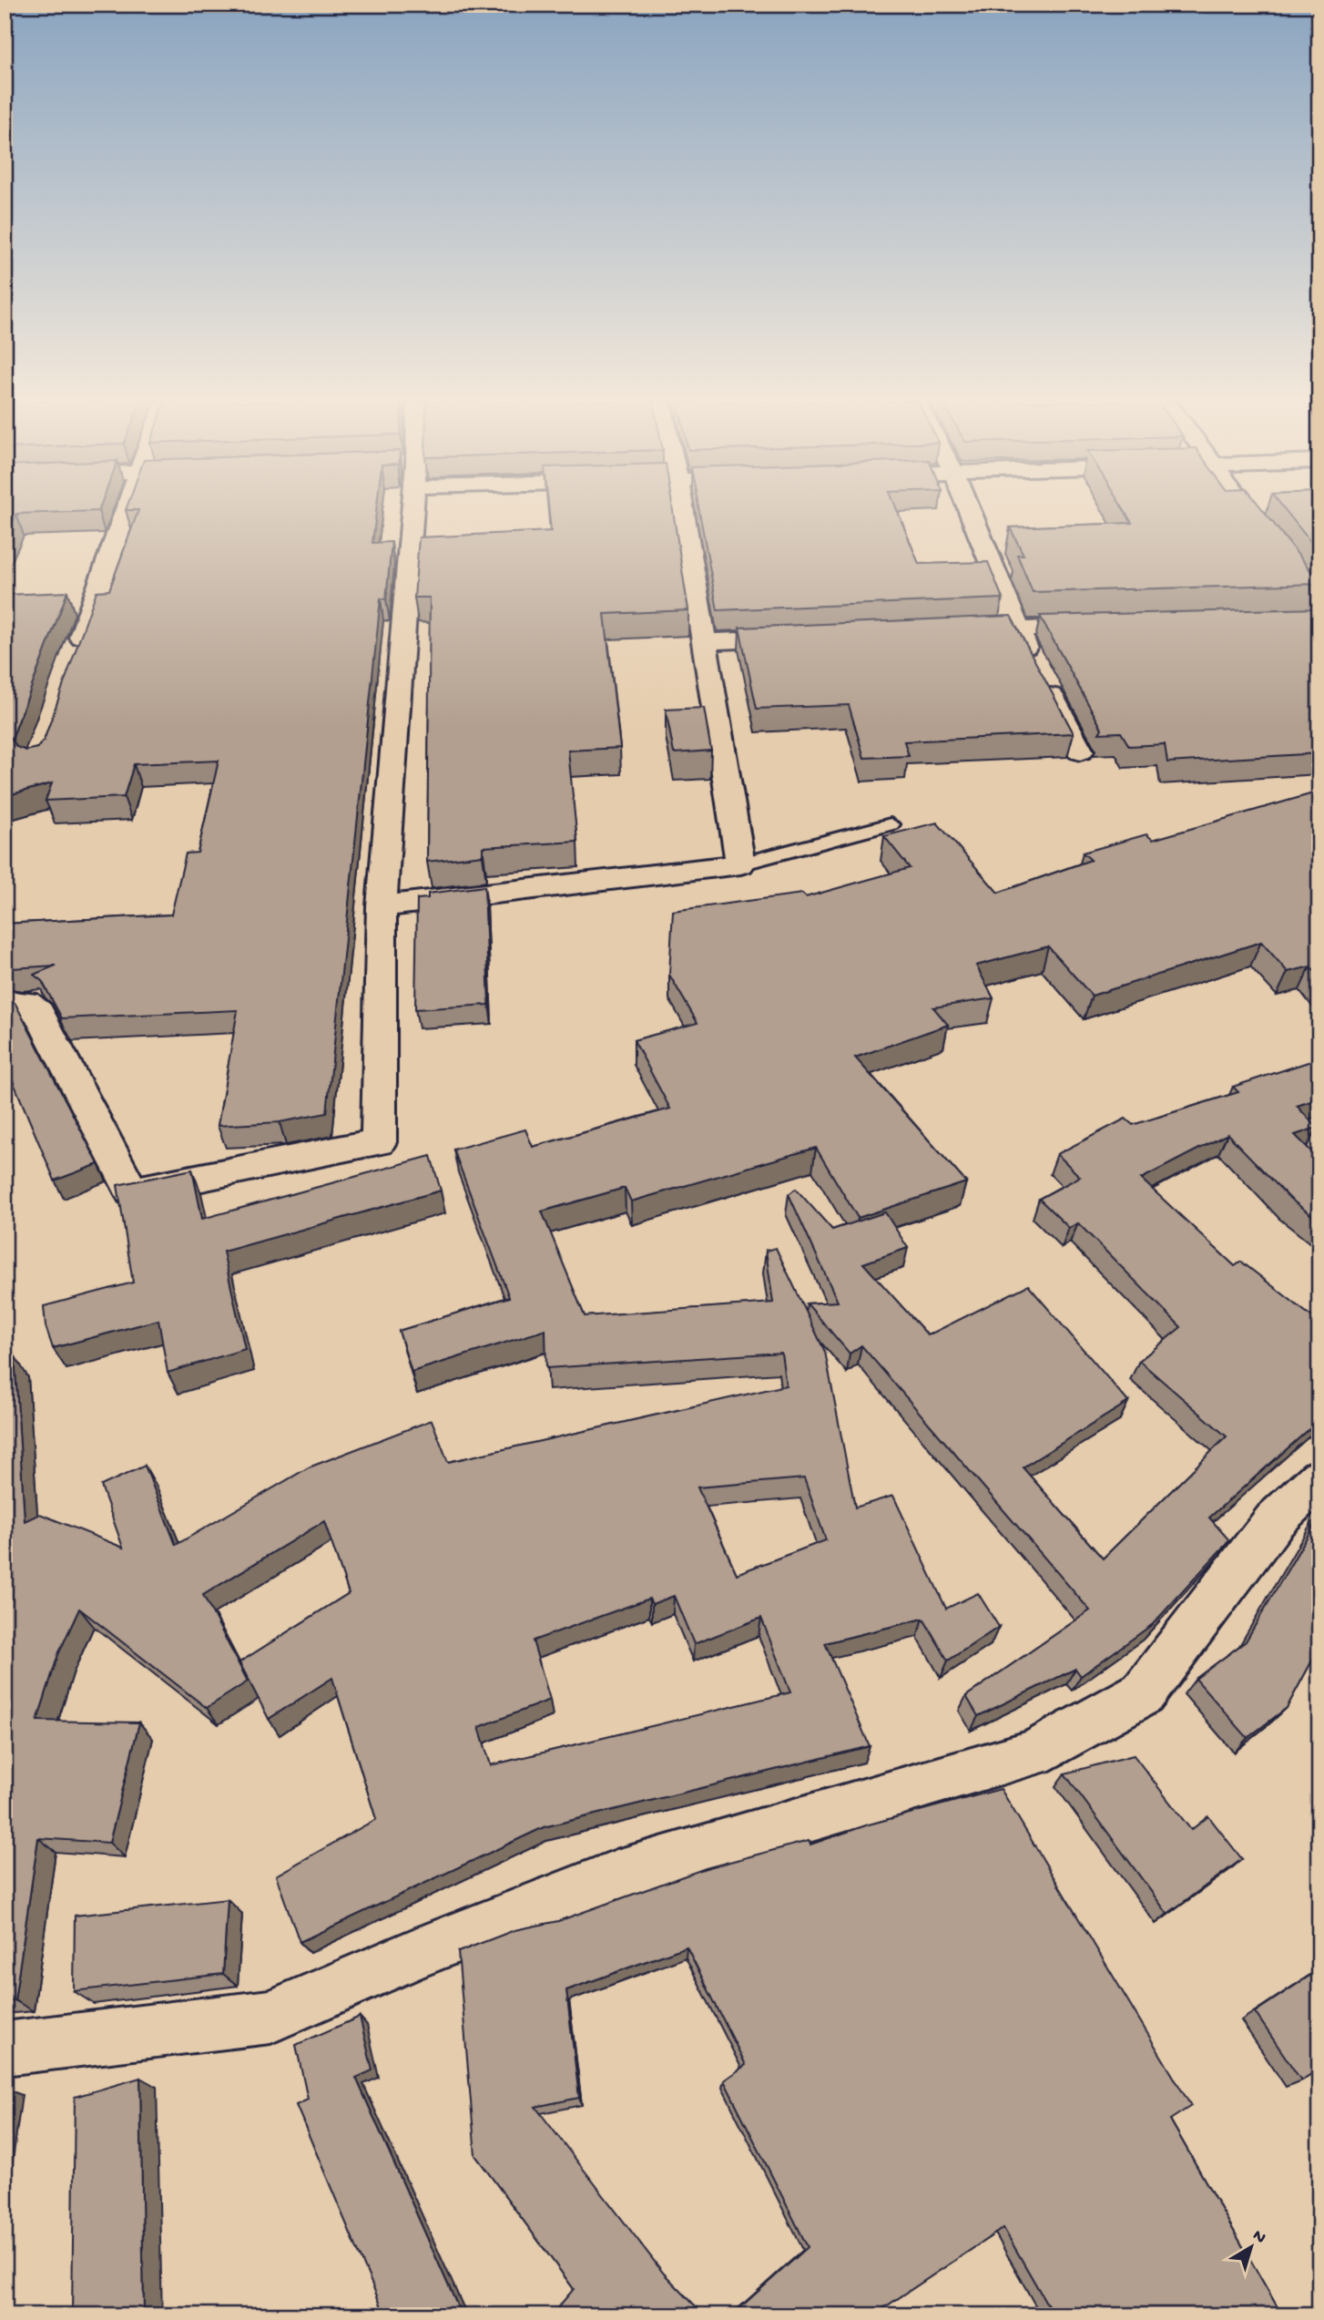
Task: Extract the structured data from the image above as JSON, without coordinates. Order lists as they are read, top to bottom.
{
  "north": "top right"
}
